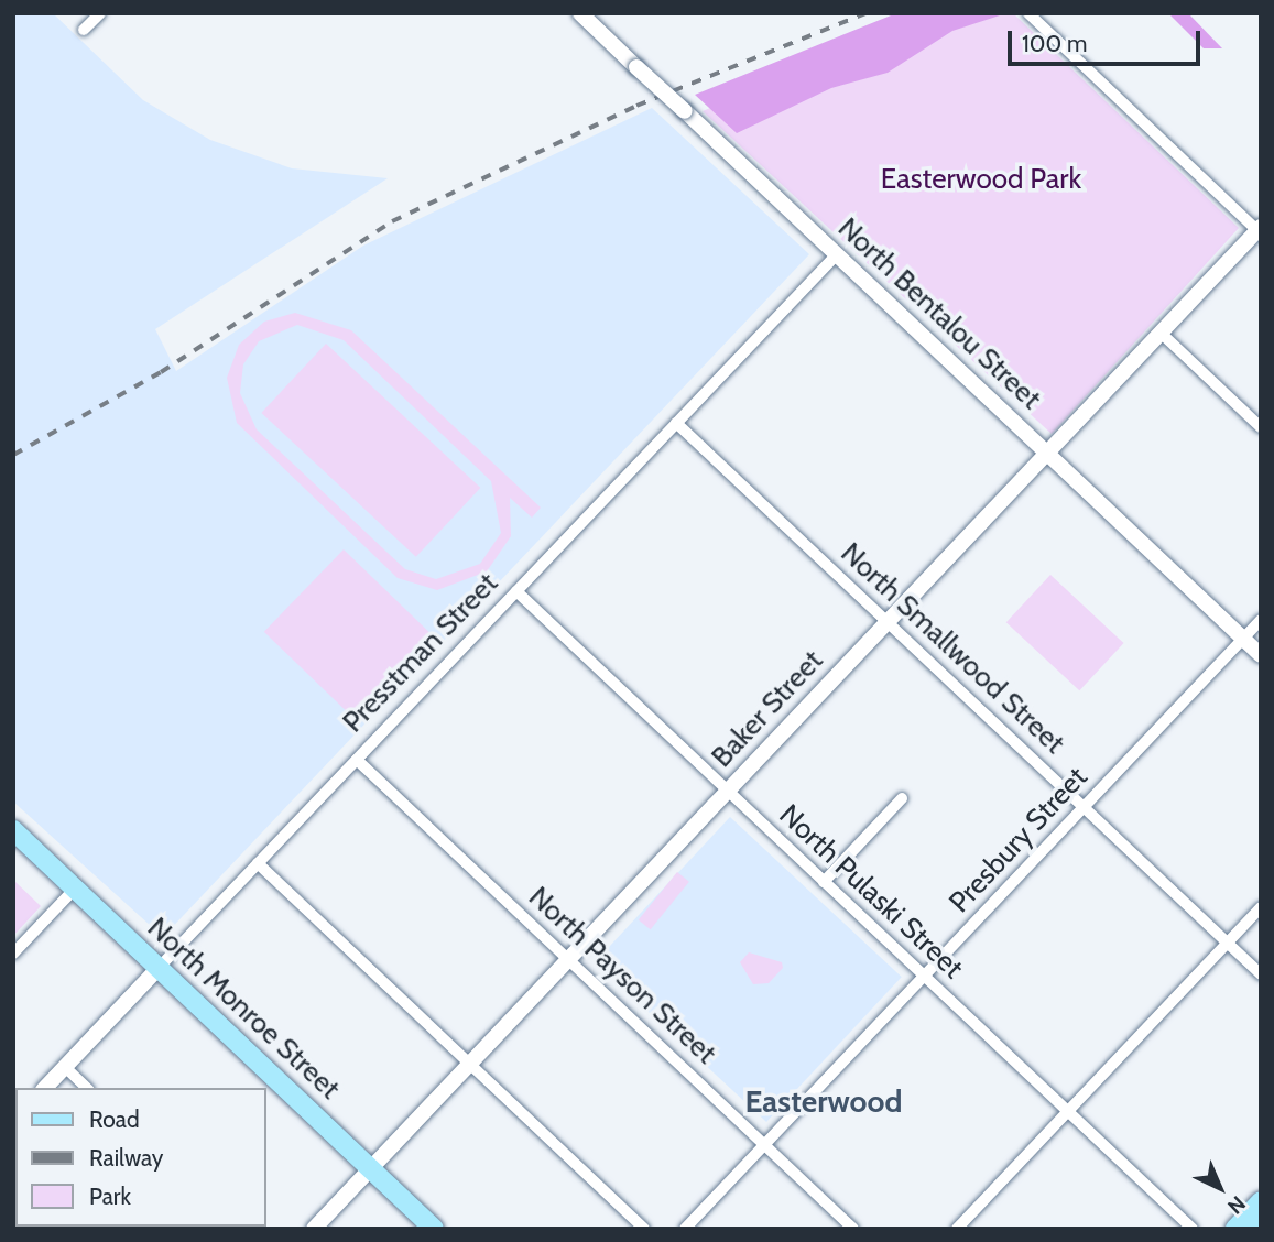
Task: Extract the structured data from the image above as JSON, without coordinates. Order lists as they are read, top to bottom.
{
  "streets": {
    "main road": ["North Monroe Street"],
    "street": [
      "North Bentalou Street",
      "North Smallwood Street",
      "Presstman Street",
      "Baker Street",
      "Presbury Street",
      "North Pulaski Street",
      "North Payson Street"
    ]
  },
  "crossings": [
    ["North Bentalou Street", "Presstman Street"],
    ["North Bentalou Street", "Baker Street"],
    ["North Bentalou Street", "Presbury Street"],
    ["North Smallwood Street", "Presstman Street"],
    ["North Smallwood Street", "Baker Street"],
    ["North Smallwood Street", "Presbury Street"],
    ["Presstman Street", "North Pulaski Street"],
    ["Presstman Street", "North Payson Street"],
    ["Presstman Street", "North Monroe Street"],
    ["Baker Street", "North Pulaski Street"],
    ["Baker Street", "North Payson Street"],
    ["Baker Street", "North Monroe Street"],
    ["Presbury Street", "North Pulaski Street"],
    ["Presbury Street", "North Payson Street"]
  ],
  "districts": ["Easterwood"],
  "parks": ["Easterwood Park"],
  "legend": ["Road", "Railway", "Park"],
  "scale_bar": "100 m",
  "north": "bottom right"
}
